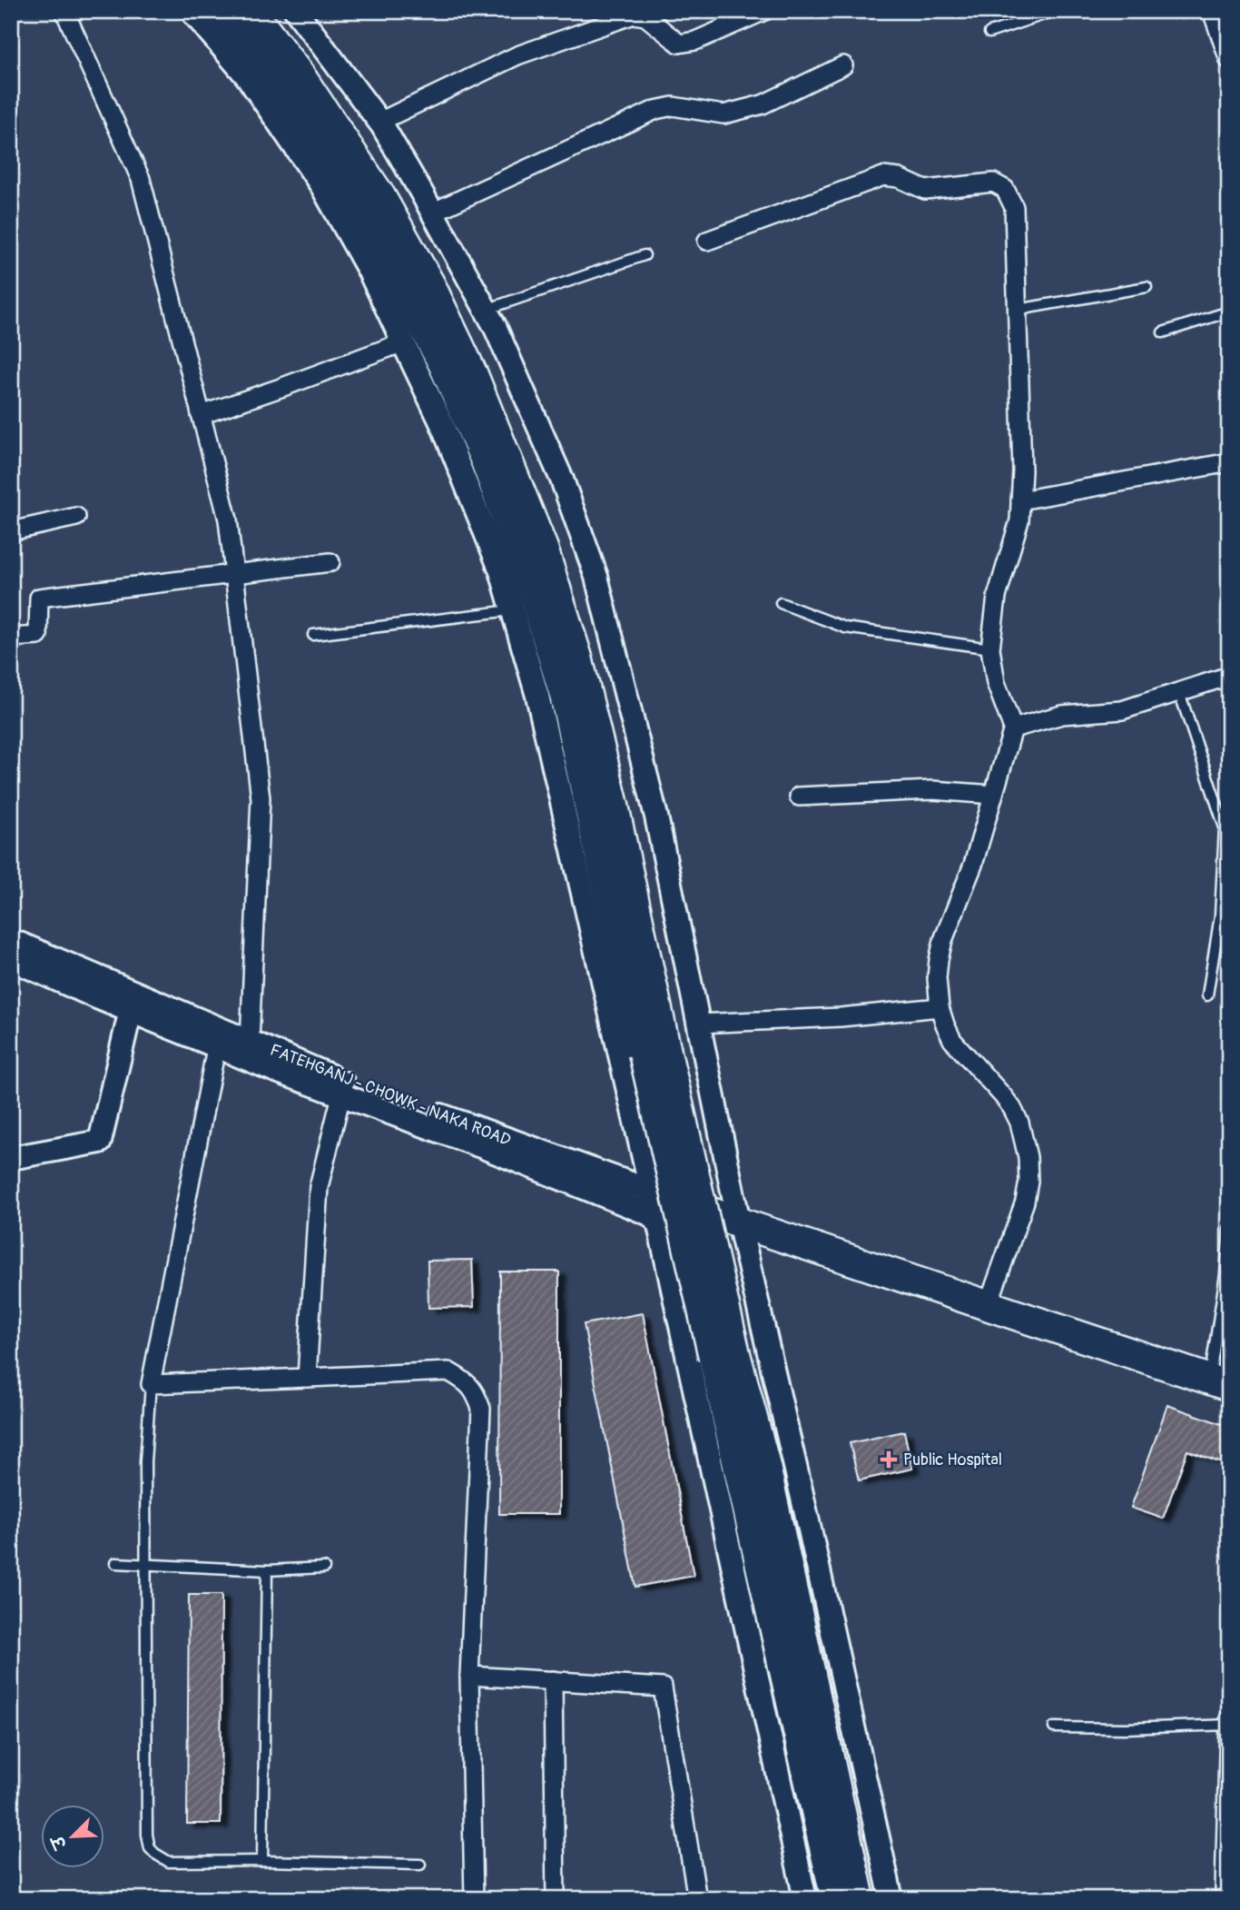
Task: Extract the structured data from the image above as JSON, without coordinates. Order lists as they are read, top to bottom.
{
  "streets": {
    "highway": ["FATEHGANJ - CHOWK - NAKA ROAD"]
  },
  "places": {
    "health": ["Public Hospital"]
  },
  "north": "bottom left"
}
